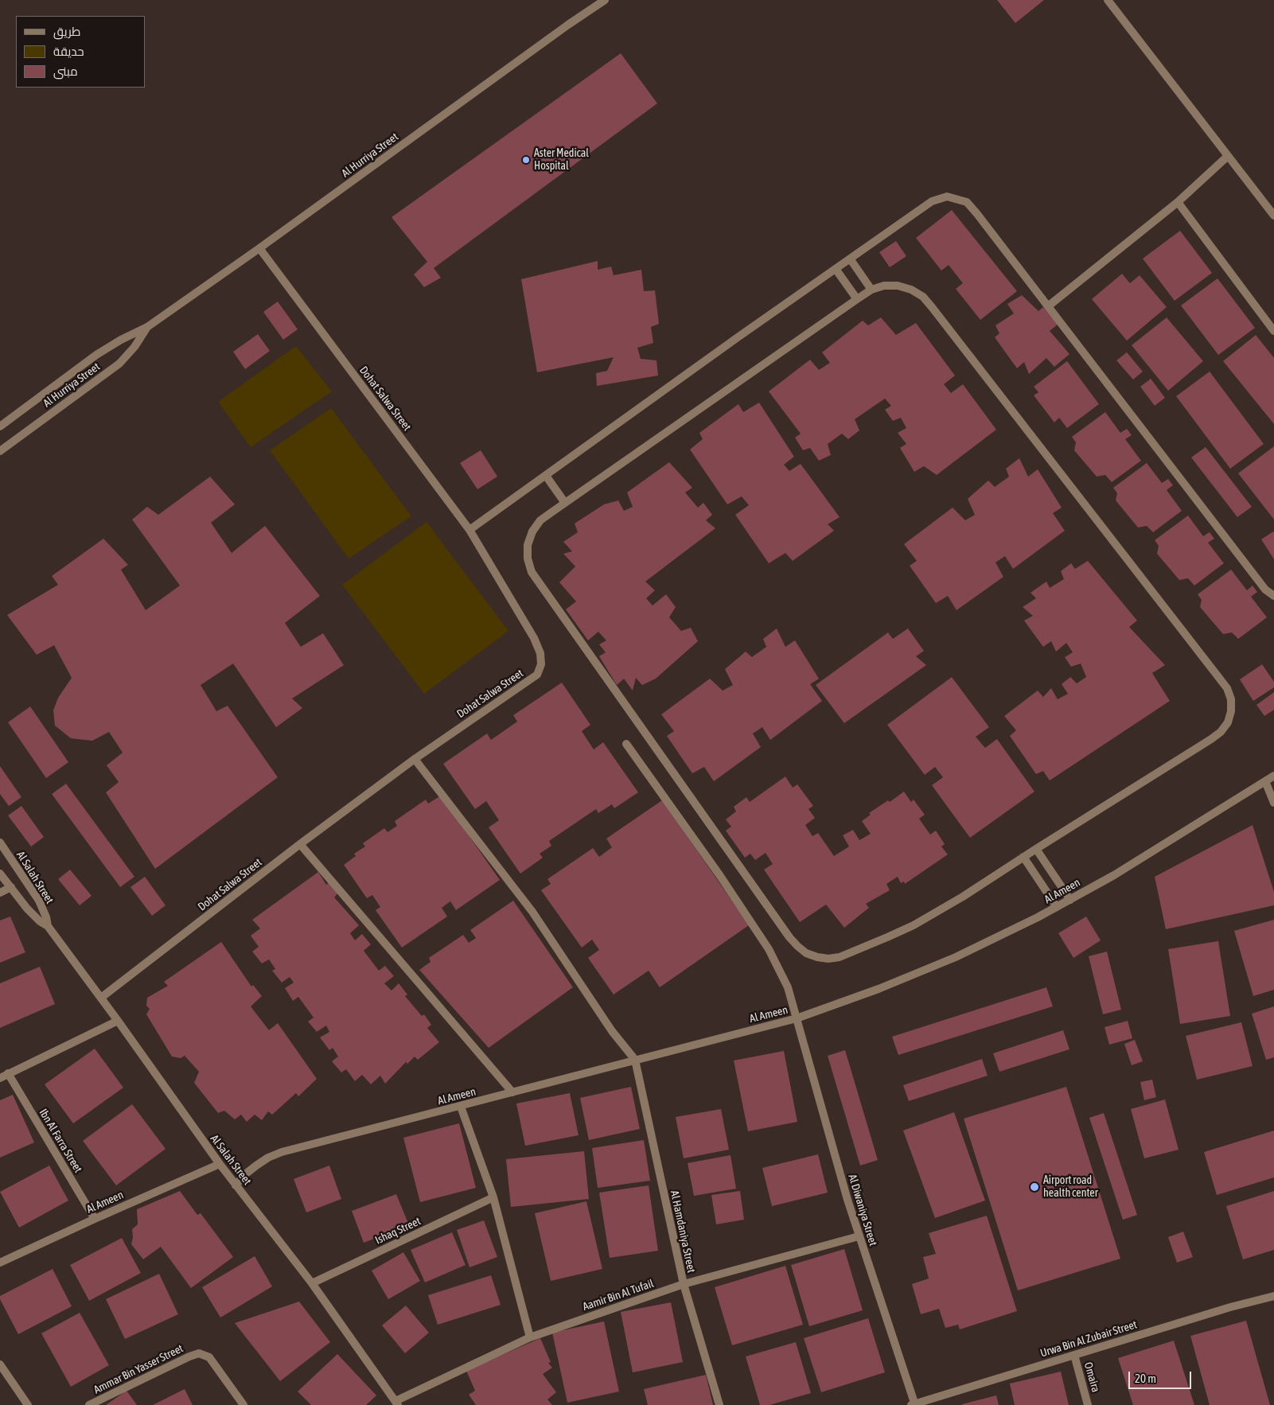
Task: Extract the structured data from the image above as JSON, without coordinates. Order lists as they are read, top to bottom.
{
  "streets": {
    "street": [
      "Al Hurriya Street",
      "Dohat Salwa Street",
      "Al Salah Street",
      "Al Ameen",
      "Ibn Al Farra Street",
      "Al Diwaniya Street",
      "Ishaq Street",
      "Al Hamdaniya Street",
      "Aamir Bin Al Tufail",
      "Urwa Bin Al Zubair Street",
      "Ammar Bin Yasser Street",
      "Omaira"
    ]
  },
  "crossings": [
    ["Al Hurriya Street", "Dohat Salwa Street"],
    ["Dohat Salwa Street", "Al Salah Street"],
    ["Al Salah Street", "Al Ameen"],
    ["Al Salah Street", "Ishaq Street"],
    ["Al Salah Street", "Aamir Bin Al Tufail"],
    ["Al Ameen", "Ibn Al Farra Street"],
    ["Al Ameen", "Al Diwaniya Street"],
    ["Al Ameen", "Al Hamdaniya Street"],
    ["Al Diwaniya Street", "Aamir Bin Al Tufail"],
    ["Al Diwaniya Street", "Urwa Bin Al Zubair Street"],
    ["Al Hamdaniya Street", "Aamir Bin Al Tufail"],
    ["Urwa Bin Al Zubair Street", "Omaira"]
  ],
  "places": ["Aster Medical Hospital", "Airport road health center"],
  "legend": ["طريق", "حديقة", "مبنى"],
  "scale_bar": "20 m"
}
